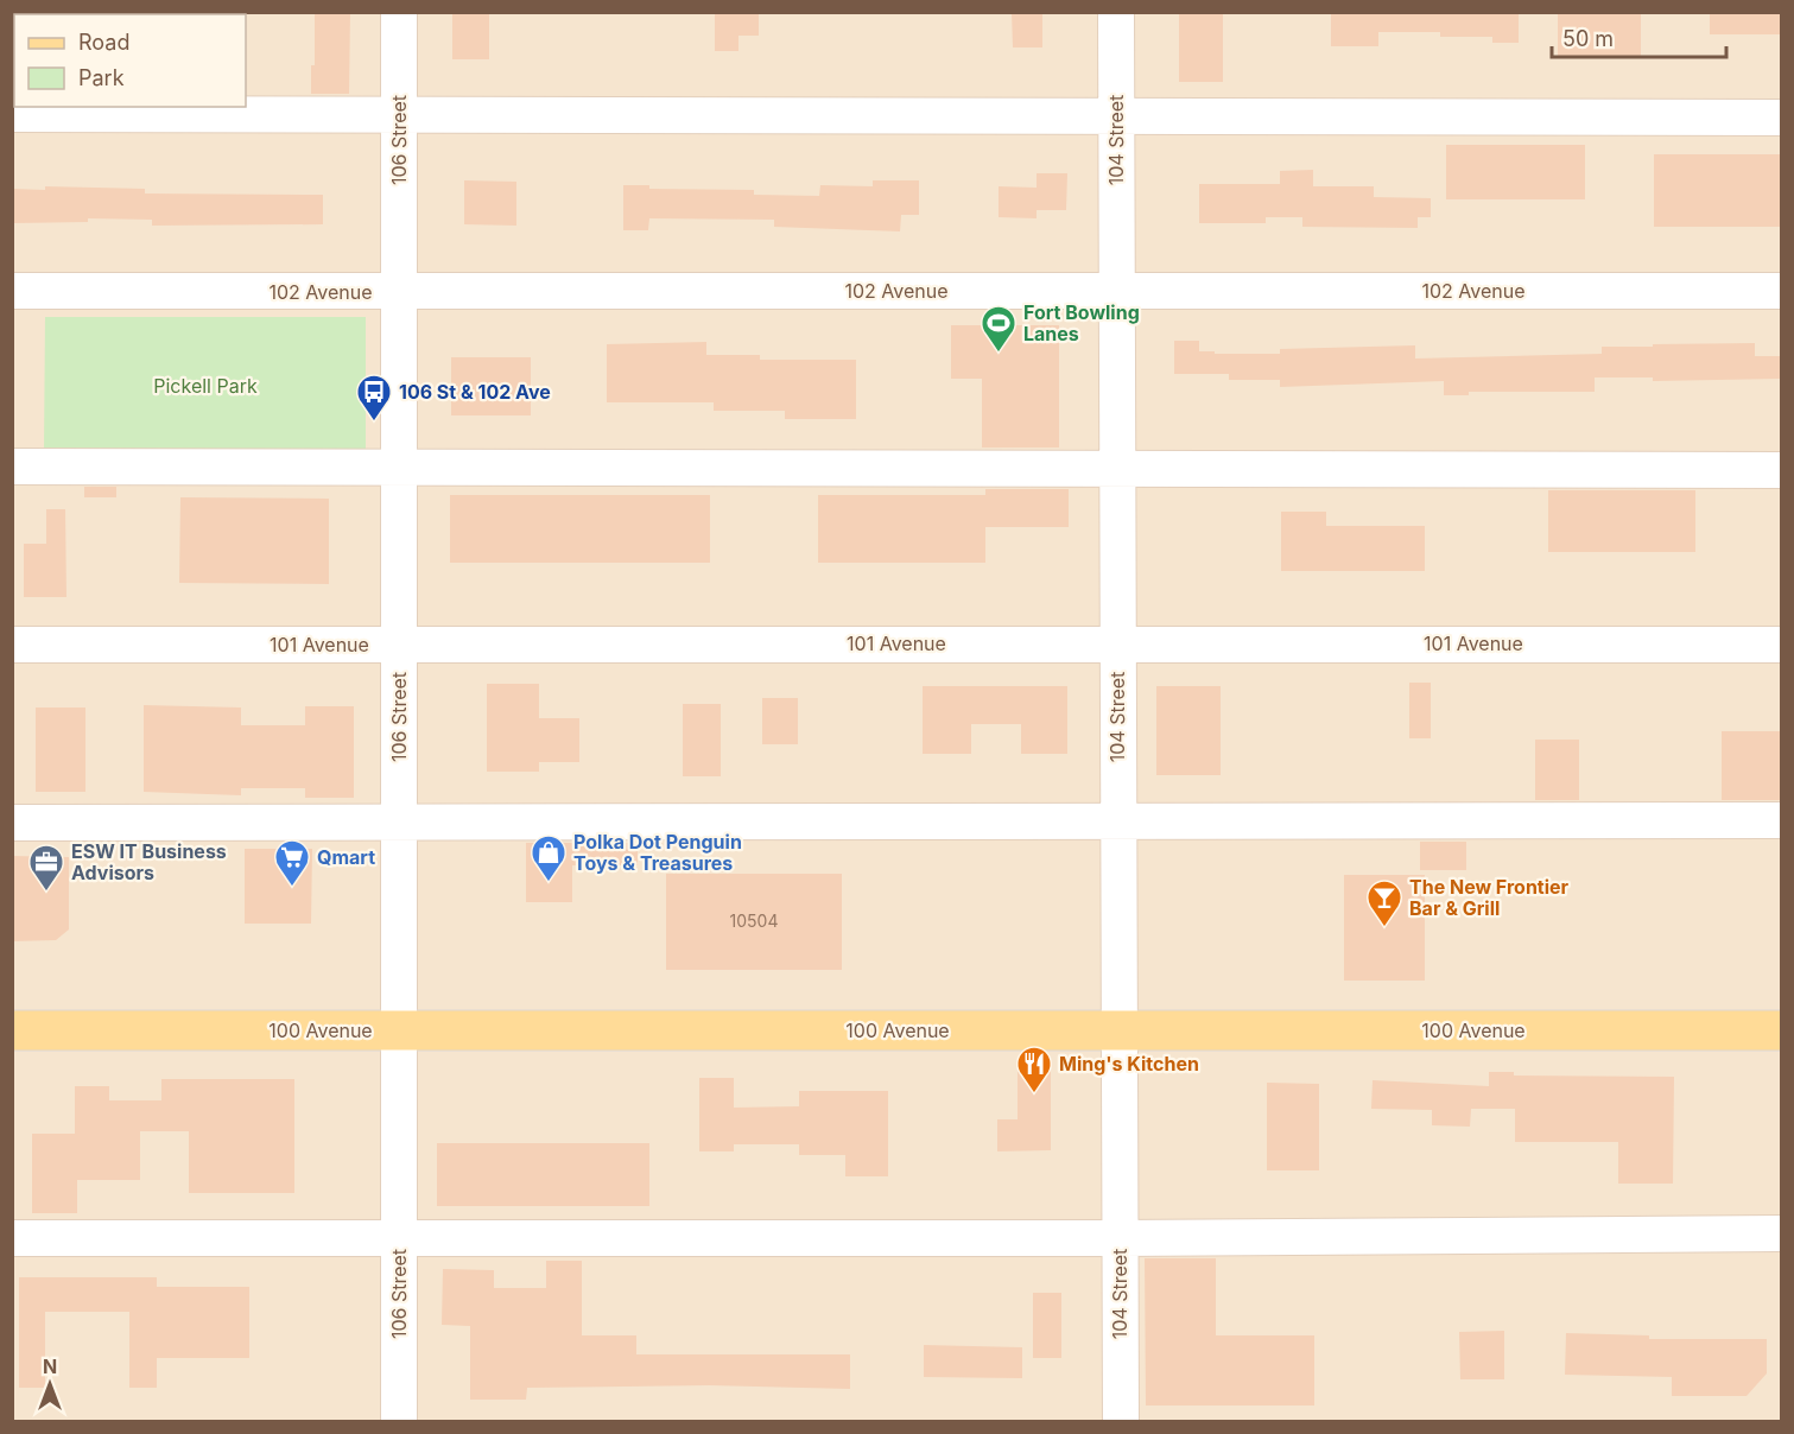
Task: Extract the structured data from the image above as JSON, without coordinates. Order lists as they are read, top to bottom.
{
  "streets": {
    "main road": ["100 Avenue"],
    "street": [
      "106 Street",
      "104 Street",
      "102 Avenue",
      "101 Avenue"
    ]
  },
  "crossings": [
    ["106 Street", "102 Avenue"],
    ["106 Street", "101 Avenue"],
    ["106 Street", "100 Avenue"],
    ["104 Street", "102 Avenue"],
    ["104 Street", "101 Avenue"],
    ["104 Street", "100 Avenue"]
  ],
  "parks": ["Pickell Park"],
  "places": {
    "sports": ["Fort Bowling Lanes"],
    "bus stop": ["106 St & 102 Ave"],
    "shop": ["Polka Dot Penguin Toys & Treasures"],
    "supermarket": ["Qmart"],
    "office": ["ESW IT Business Advisors"],
    "bar": ["The New Frontier Bar & Grill"],
    "restaurant": ["Ming's Kitchen"]
  },
  "house_numbers": ["10504"],
  "legend": ["Road", "Park"],
  "scale_bar": "50 m",
  "north": "top"
}
